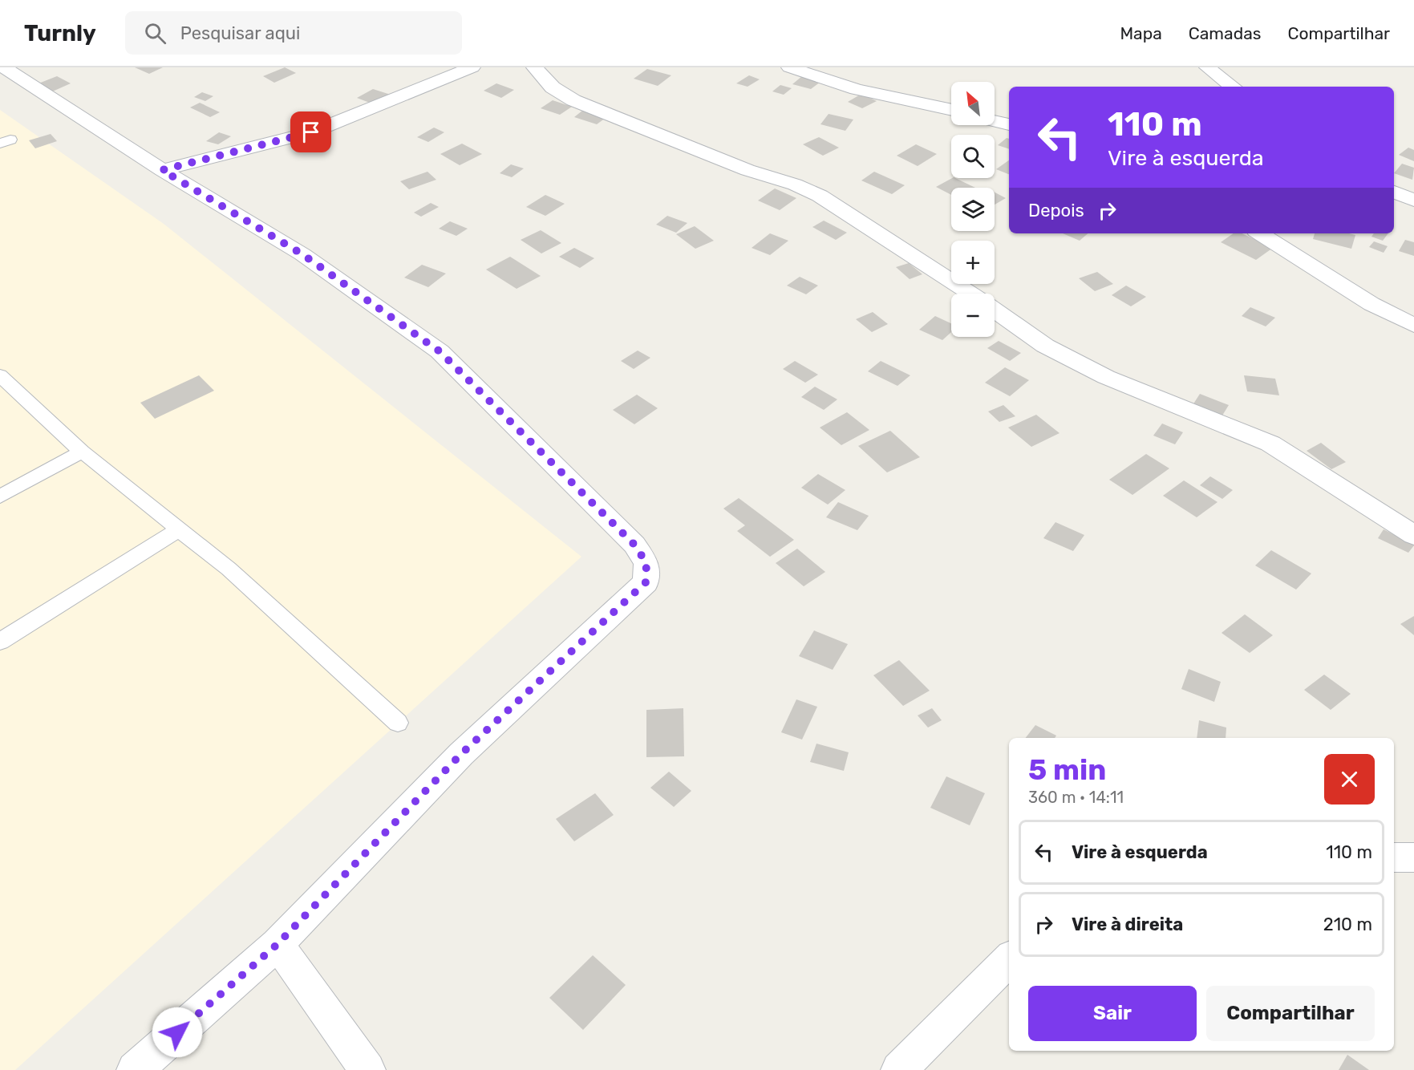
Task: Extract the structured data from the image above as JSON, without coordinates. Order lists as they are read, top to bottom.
{
  "north": "top left",
  "page": {
    "header": "Turnly",
    "search": "Pesquisar aqui",
    "nav": ["Mapa", "Camadas", "Compartilhar"],
    "map_buttons": ["+", "−"],
    "turn": ["110 m", "Vire à esquerda"],
    "then": "Depois",
    "heading": ["5 min", "360 m · 14:11"],
    "list": [
      {
        "name": "Vire à esquerda",
        "value": "110 m"
      },
      {
        "name": "Vire à direita",
        "value": "210 m"
      }
    ],
    "buttons": ["Sair", "Compartilhar"]
  }
}
